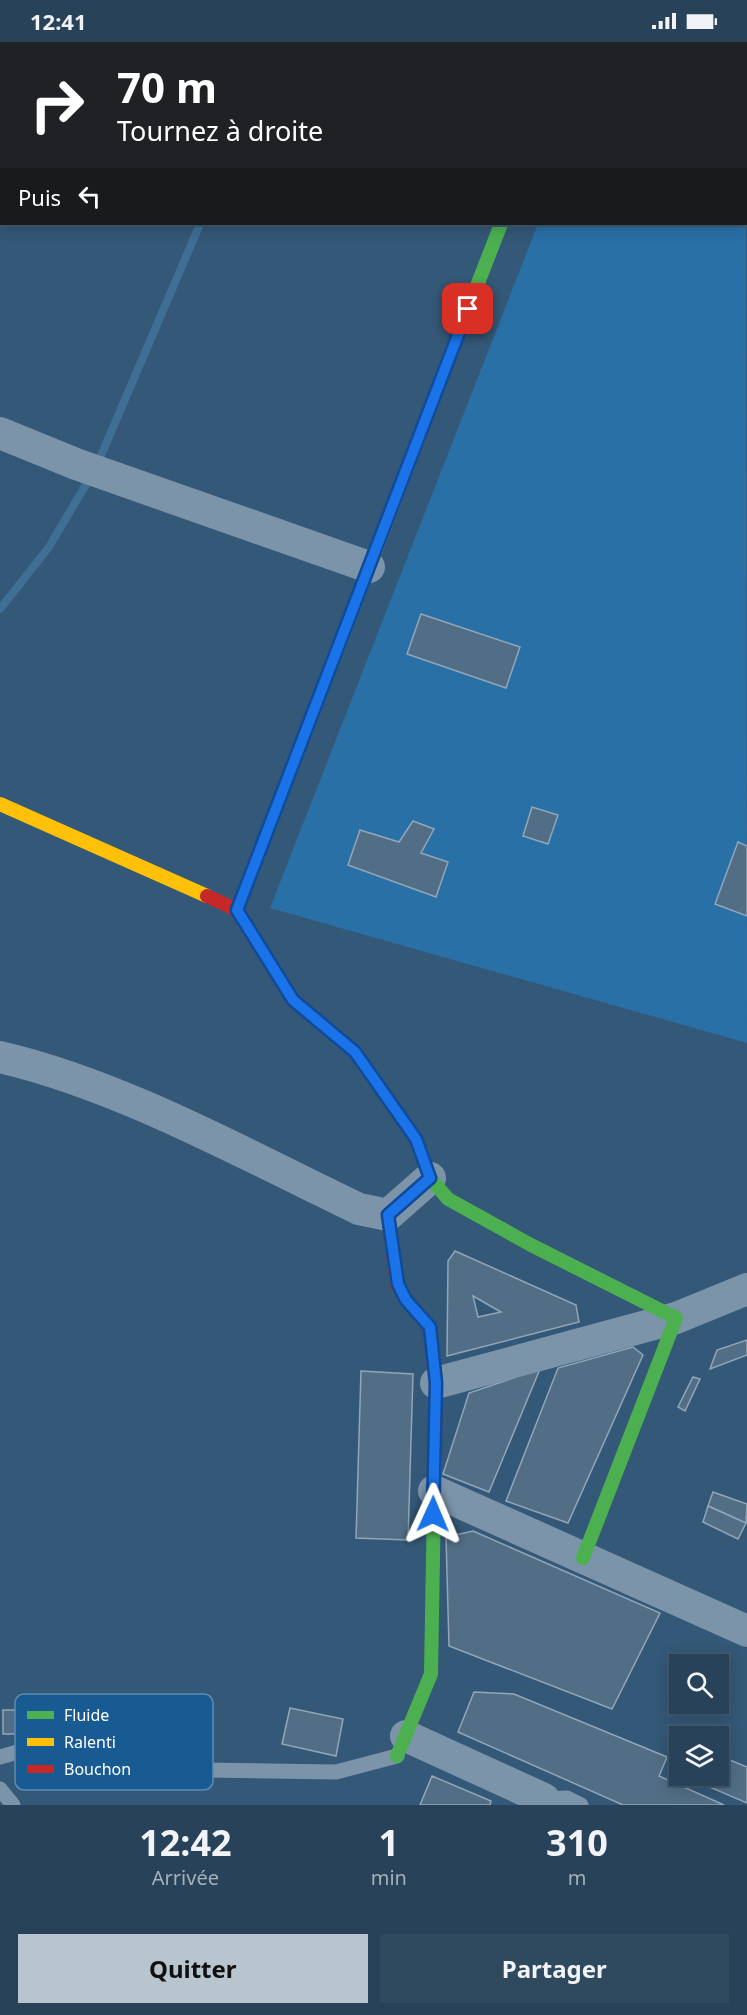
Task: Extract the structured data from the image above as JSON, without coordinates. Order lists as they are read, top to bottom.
{
  "legend": ["Fluide", "Ralenti", "Bouchon"],
  "page": {
    "status": "12:41",
    "turn": ["70 m", "Tournez à droite"],
    "then": "Puis",
    "eta": [
      "12:42",
      "Arrivée",
      "1",
      "min",
      "310",
      "m"
    ],
    "buttons": ["Quitter", "Partager"]
  }
}
